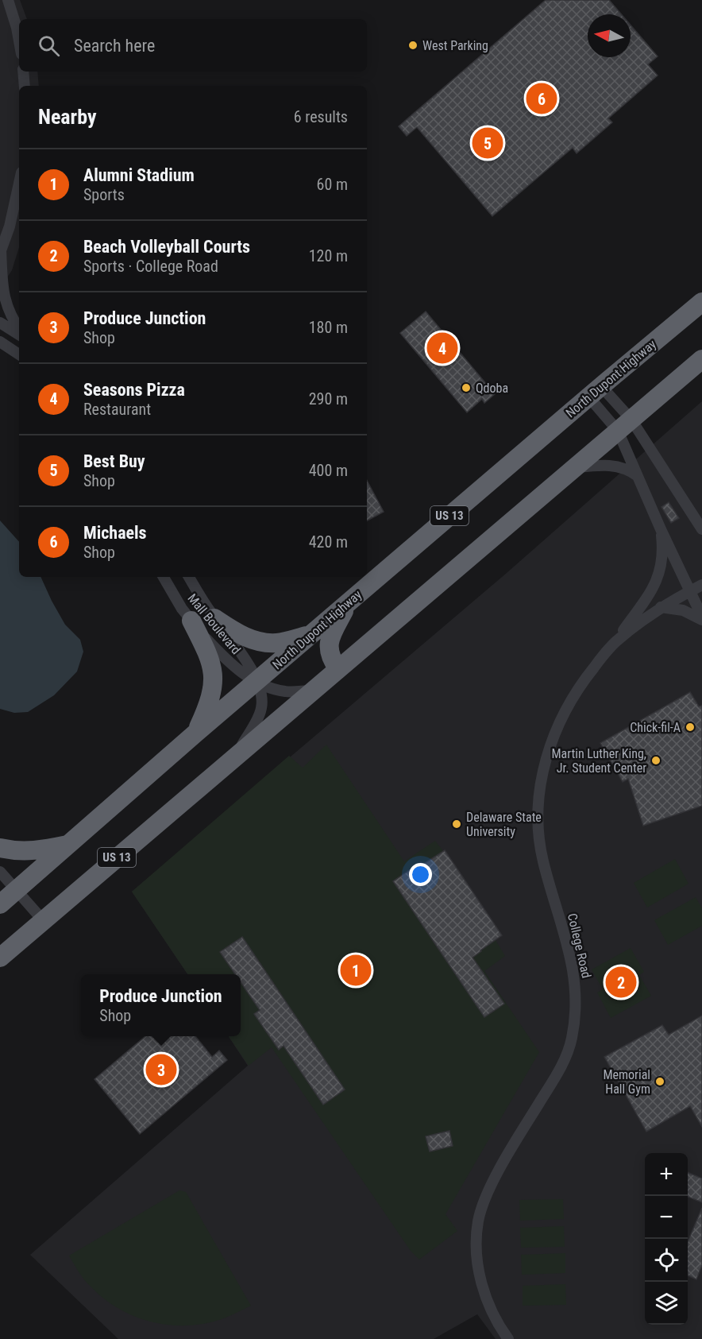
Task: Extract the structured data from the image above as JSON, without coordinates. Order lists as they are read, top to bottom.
{
  "streets": {
    "highway": ["North Dupont Highway", "US 13"],
    "street": ["Mall Boulevard", "College Road"]
  },
  "crossings": [
    ["North Dupont Highway", "Mall Boulevard"],
    ["US 13", "Mall Boulevard"]
  ],
  "places": [
    "West Parking",
    "Qdoba",
    "Chick-fil-A",
    "Martin Luther King, Jr. Student Center",
    "Delaware State University",
    "Memorial Hall Gym"
  ],
  "north": "left",
  "page": {
    "search": "Search here",
    "pins": [
      "6",
      "5",
      "4",
      "1",
      "2",
      "3"
    ],
    "heading": ["Nearby", "6 results"],
    "list": [
      {
        "mark": "1",
        "name": "Alumni Stadium",
        "note": "Sports",
        "value": "60 m"
      },
      {
        "mark": "2",
        "name": "Beach Volleyball Courts",
        "note": "Sports · College Road",
        "value": "120 m"
      },
      {
        "mark": "3",
        "name": "Produce Junction",
        "note": "Shop",
        "value": "180 m"
      },
      {
        "mark": "4",
        "name": "Seasons Pizza",
        "note": "Restaurant",
        "value": "290 m"
      },
      {
        "mark": "5",
        "name": "Best Buy",
        "note": "Shop",
        "value": "400 m"
      },
      {
        "mark": "6",
        "name": "Michaels",
        "note": "Shop",
        "value": "420 m"
      }
    ],
    "popup": ["Produce Junction", "Shop"],
    "map_buttons": ["+", "−"]
  }
}
